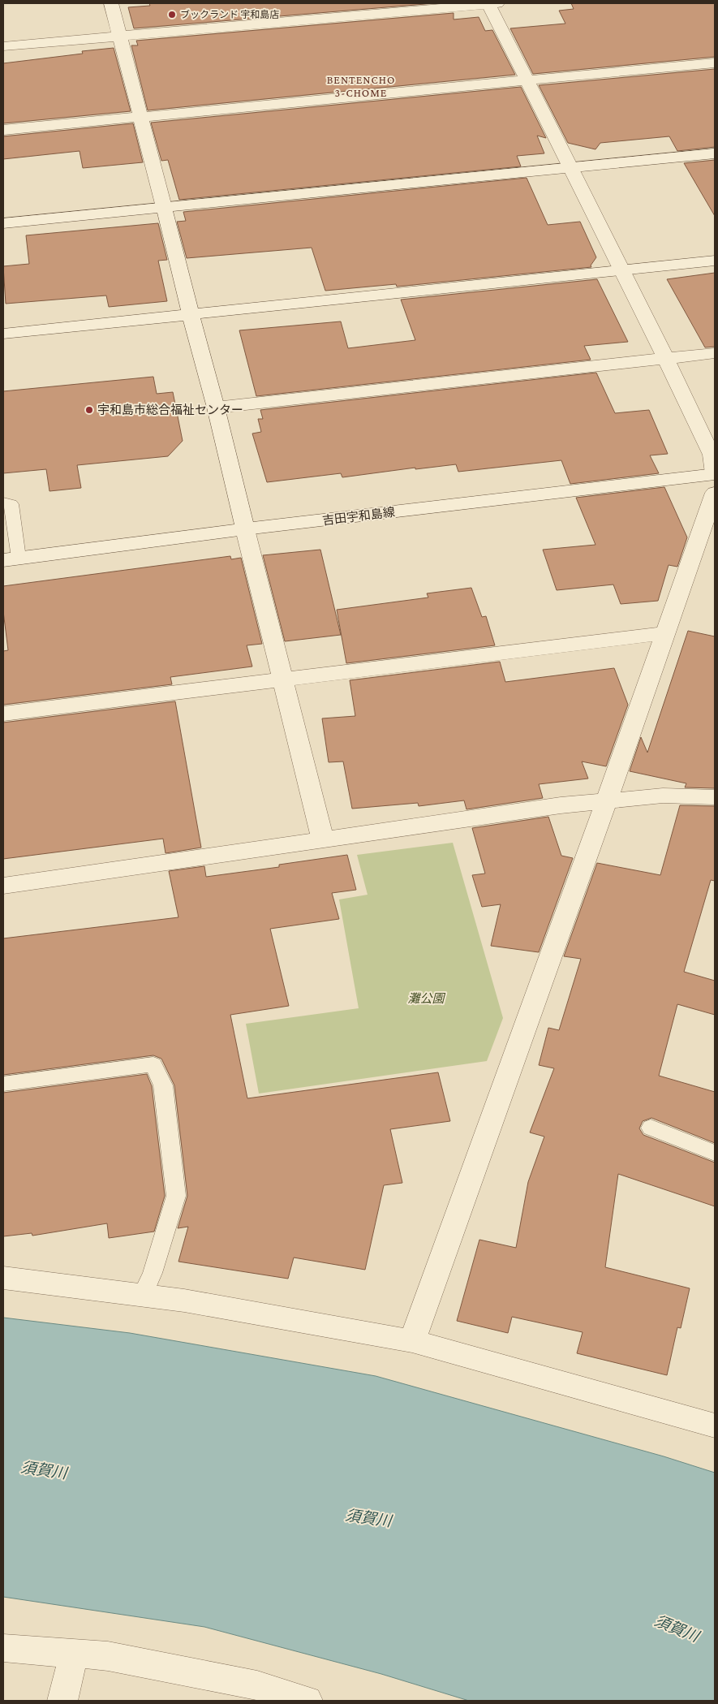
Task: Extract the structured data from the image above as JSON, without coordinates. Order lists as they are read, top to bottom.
{
  "streets": {
    "street": ["吉田宇和島線"]
  },
  "districts": ["BENTENCHO 3-CHOME"],
  "water": ["須賀川"],
  "parks": ["灘公園"],
  "places": ["ブックランド 宇和島店", "宇和島市総合福祉センター"]
}
